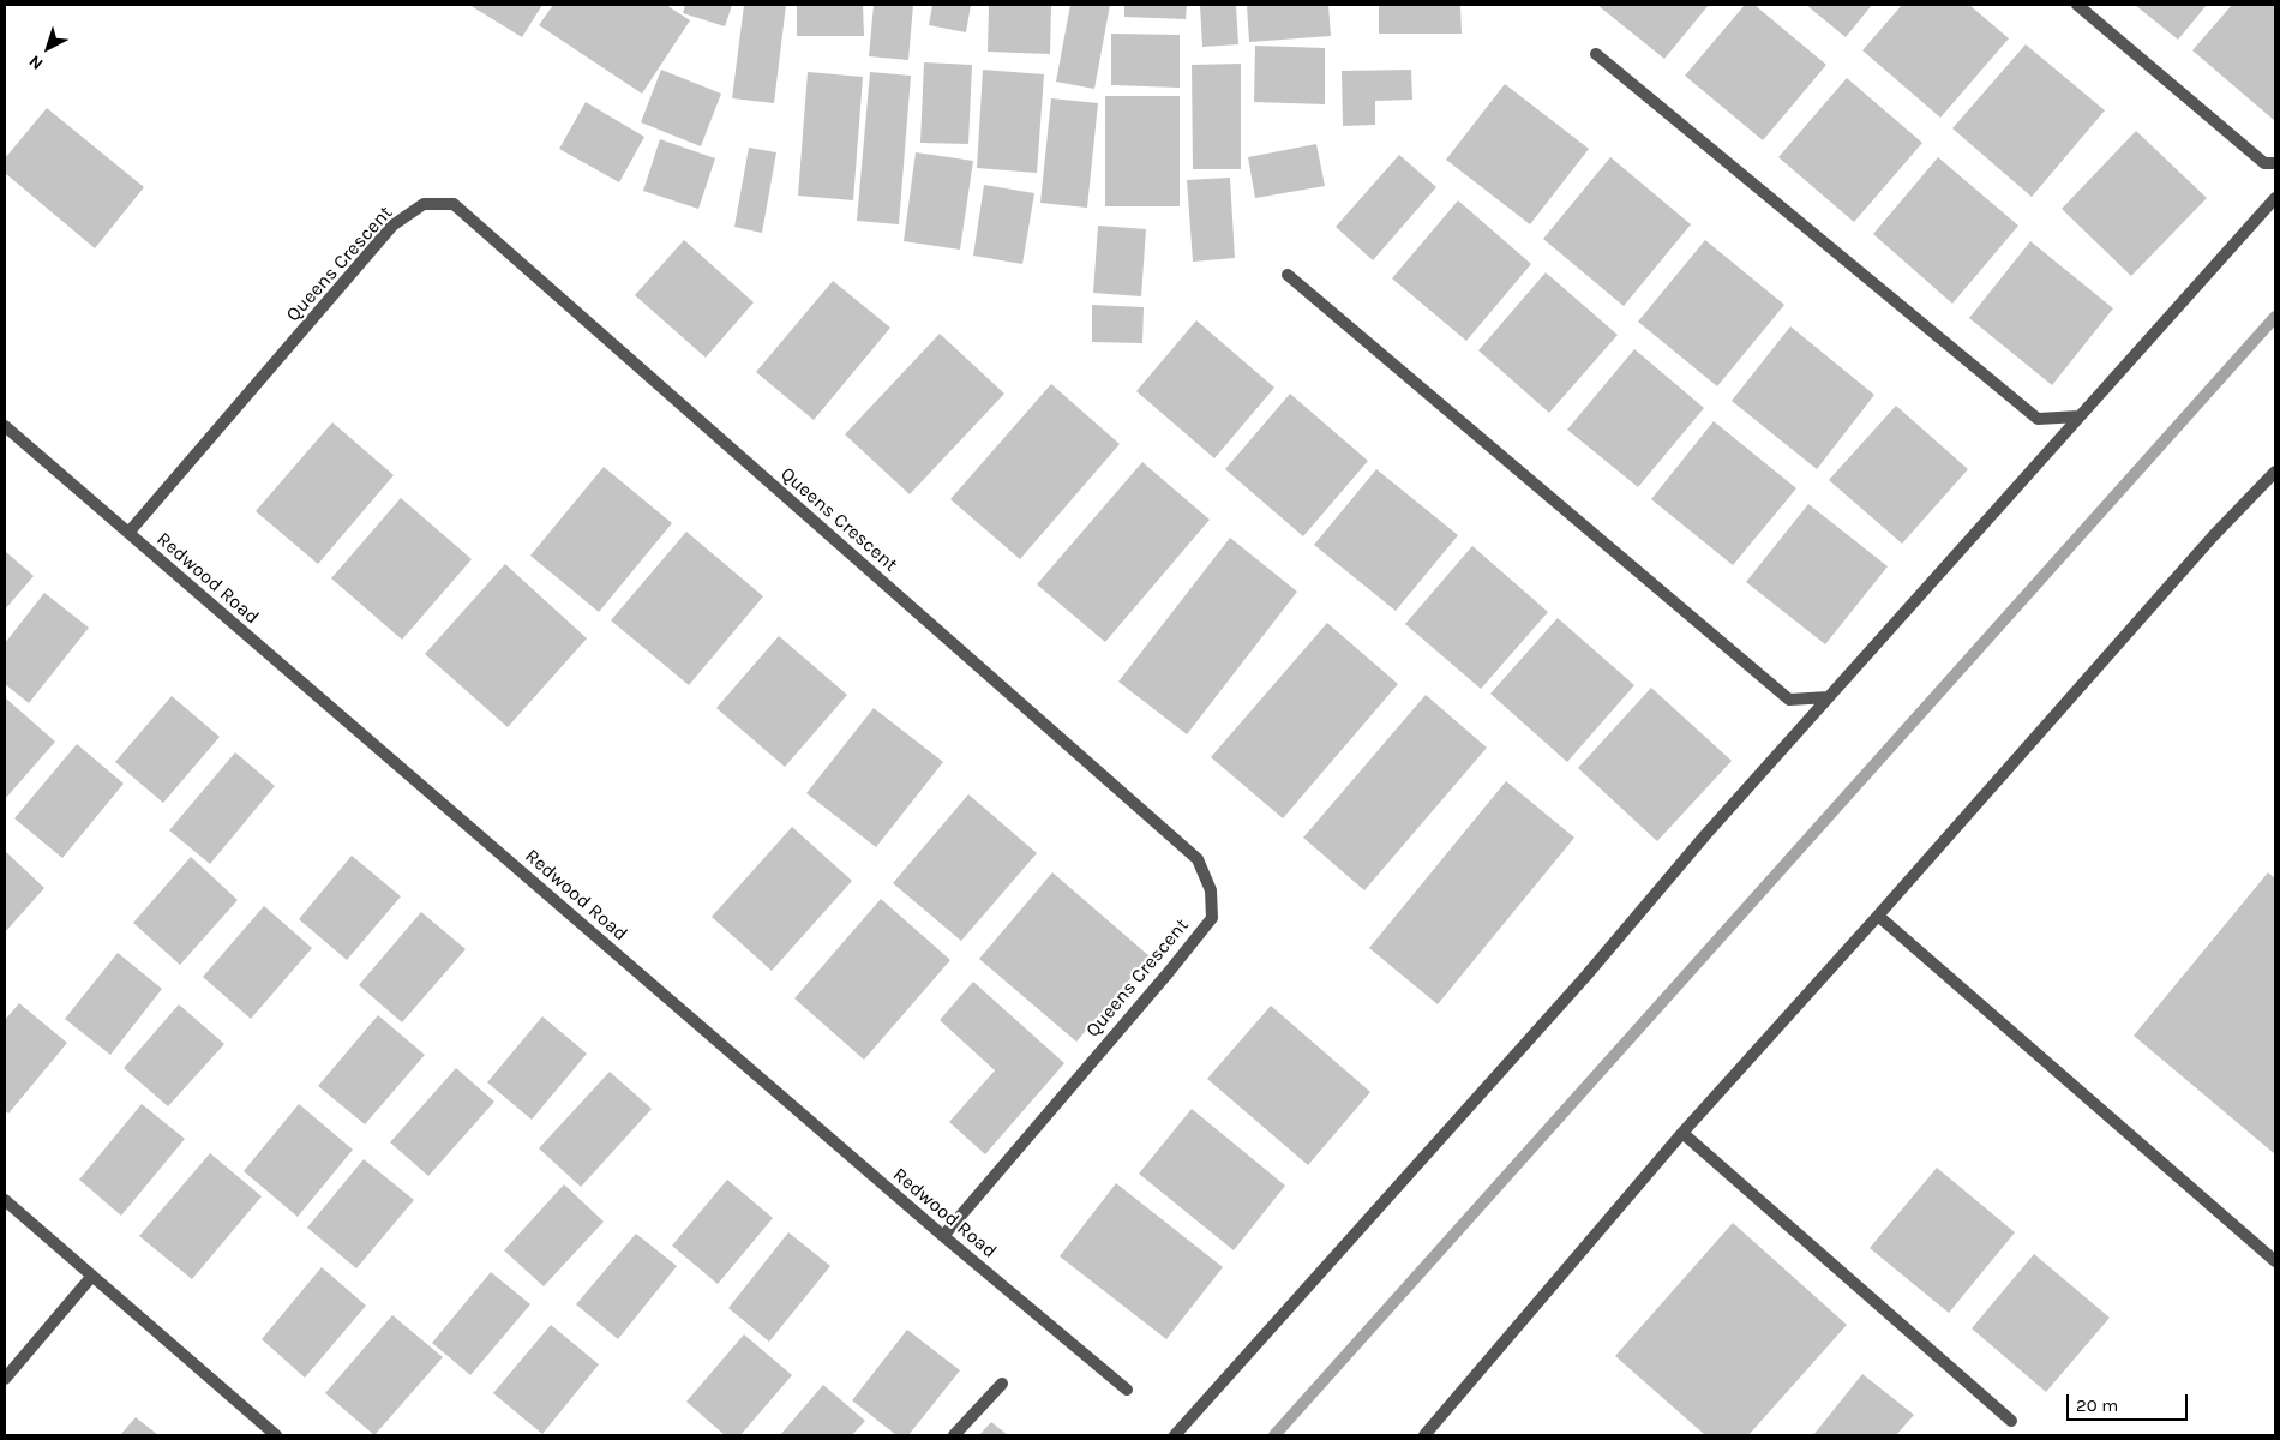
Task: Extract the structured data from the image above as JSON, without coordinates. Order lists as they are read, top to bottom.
{
  "streets": {
    "street": ["Queens Crescent", "Redwood Road"]
  },
  "crossings": [
    ["Queens Crescent", "Redwood Road"]
  ],
  "scale_bar": "20 m",
  "north": "bottom left"
}
